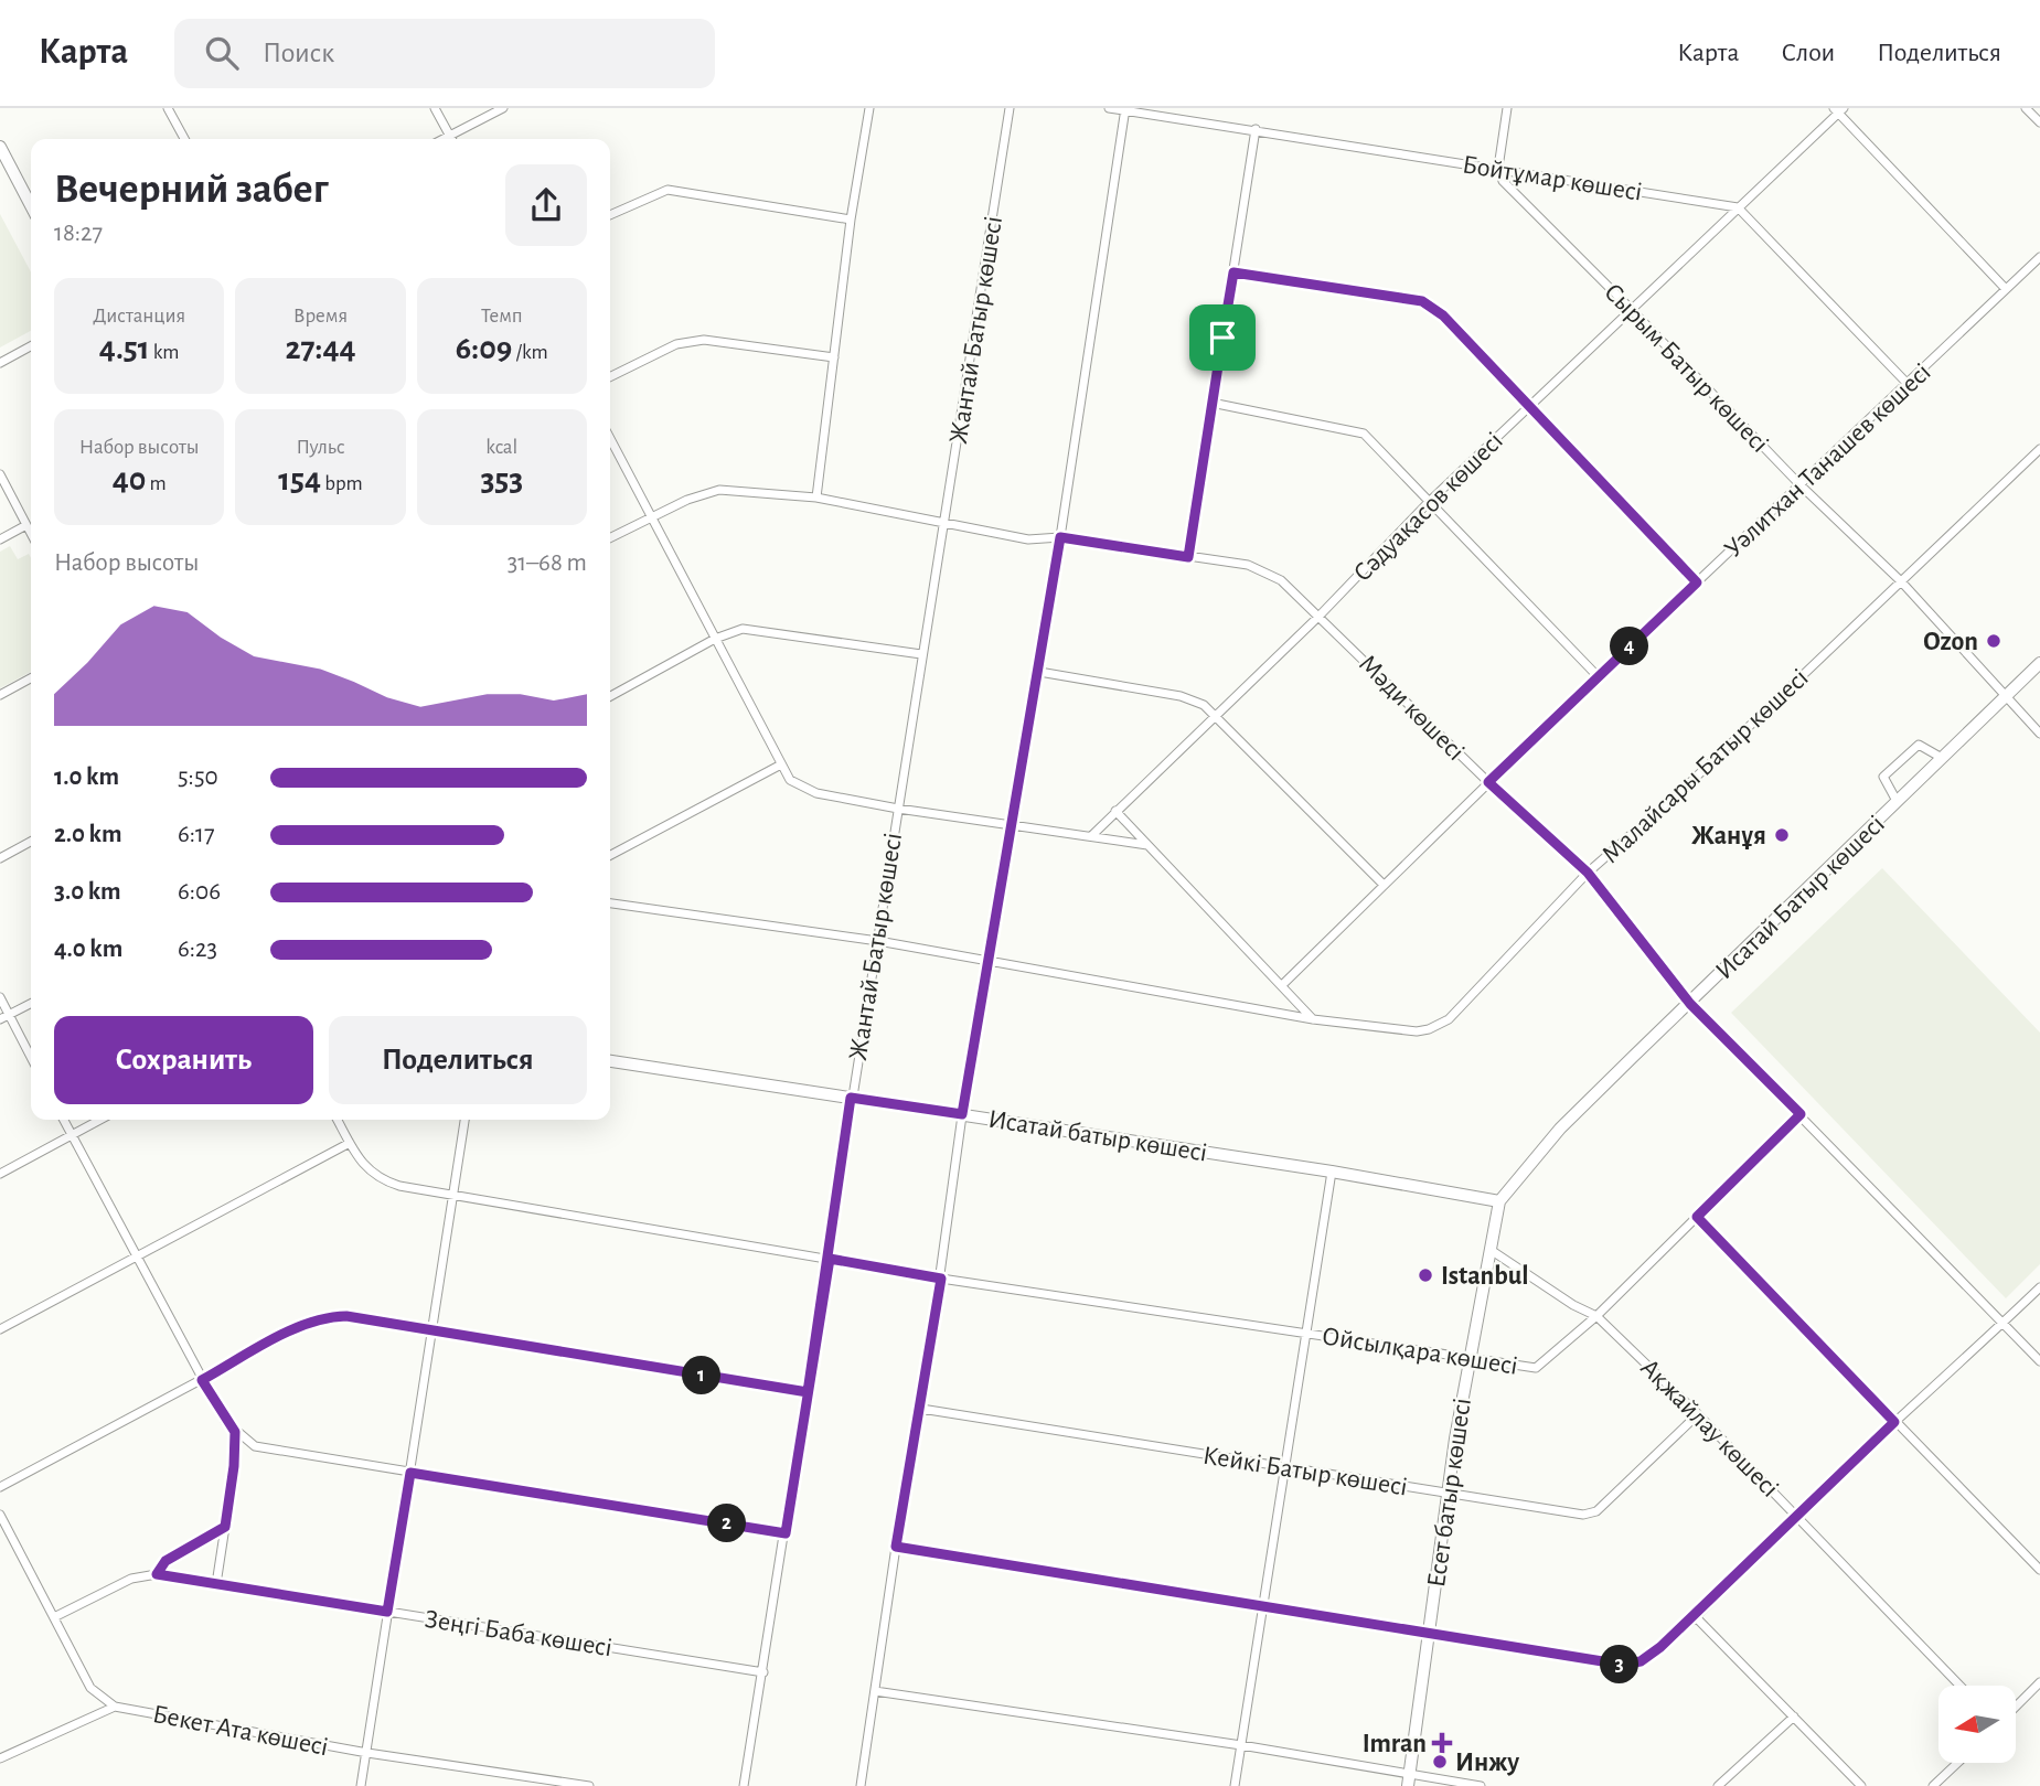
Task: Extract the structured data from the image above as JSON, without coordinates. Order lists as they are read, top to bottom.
{
  "streets": {
    "street": [
      "Бойтұмар көшесі",
      "Жантай Батыр көшесі",
      "Сырым Батыр көшесі",
      "Уәлитхан Танашев көшесі",
      "Сәдуақасов көшесі",
      "Мәди көшесі",
      "Малайсары Батыр көшесі",
      "Исатай Батыр көшесі",
      "Исатай батыр көшесі",
      "Ойсылқара көшесі",
      "Ақжайлау көшесі",
      "Кейкі Батыр көшесі",
      "Есет батыр көшесі",
      "Зеңгі Баба көшесі",
      "Бекет Ата көшесі"
    ]
  },
  "crossings": [
    ["Бойтұмар көшесі", "Сырым Батыр көшесі"],
    ["Бойтұмар көшесі", "Сәдуақасов көшесі"],
    ["Жантай Батыр көшесі", "Мәди көшесі"],
    ["Жантай Батыр көшесі", "Малайсары Батыр көшесі"],
    ["Жантай Батыр көшесі", "Исатай батыр көшесі"],
    ["Жантай Батыр көшесі", "Ойсылқара көшесі"],
    ["Жантай Батыр көшесі", "Зеңгі Баба көшесі"],
    ["Сырым Батыр көшесі", "Уәлитхан Танашев көшесі"],
    ["Сырым Батыр көшесі", "Сәдуақасов көшесі"],
    ["Сырым Батыр көшесі", "Малайсары Батыр көшесі"],
    ["Сырым Батыр көшесі", "Исатай Батыр көшесі"],
    ["Уәлитхан Танашев көшесі", "Мәди көшесі"],
    ["Сәдуақасов көшесі", "Мәди көшесі"],
    ["Мәди көшесі", "Малайсары Батыр көшесі"],
    ["Мәди көшесі", "Исатай Батыр көшесі"],
    ["Мәди көшесі", "Ойсылқара көшесі"],
    ["Исатай Батыр көшесі", "Исатай батыр көшесі"],
    ["Исатай Батыр көшесі", "Есет батыр көшесі"],
    ["Исатай батыр көшесі", "Есет батыр көшесі"],
    ["Ойсылқара көшесі", "Ақжайлау көшесі"],
    ["Ойсылқара көшесі", "Есет батыр көшесі"],
    ["Ақжайлау көшесі", "Кейкі Батыр көшесі"],
    ["Ақжайлау көшесі", "Есет батыр көшесі"],
    ["Кейкі Батыр көшесі", "Есет батыр көшесі"],
    ["Зеңгі Баба көшесі", "Бекет Ата көшесі"]
  ],
  "places": {
    "other": [
      "Ozon",
      "Жанұя",
      "Istanbul",
      "Инжу"
    ],
    "health": ["Imran"]
  },
  "north": "left",
  "page": {
    "header": "Карта",
    "search": "Поиск",
    "nav": ["Карта", "Слои", "Поделиться"],
    "heading": ["Вечерний забег", "18:27"],
    "stats": [
      ["Дистанция", "4.51 km"],
      ["Время", "27:44"],
      ["Темп", "6:09 /km"],
      ["Набор высоты", "40 m"],
      ["Пульс", "154 bpm"],
      ["kcal", "353"]
    ],
    "chart": ["Набор высоты", "31–68 m"],
    "pins": [
      "4",
      "1",
      "2",
      "3"
    ],
    "list": [
      {
        "name": "1.0 km",
        "note": "5:50"
      },
      {
        "name": "2.0 km",
        "note": "6:17"
      },
      {
        "name": "3.0 km",
        "note": "6:06"
      },
      {
        "name": "4.0 km",
        "note": "6:23"
      }
    ],
    "buttons": ["Сохранить", "Поделиться"]
  }
}
